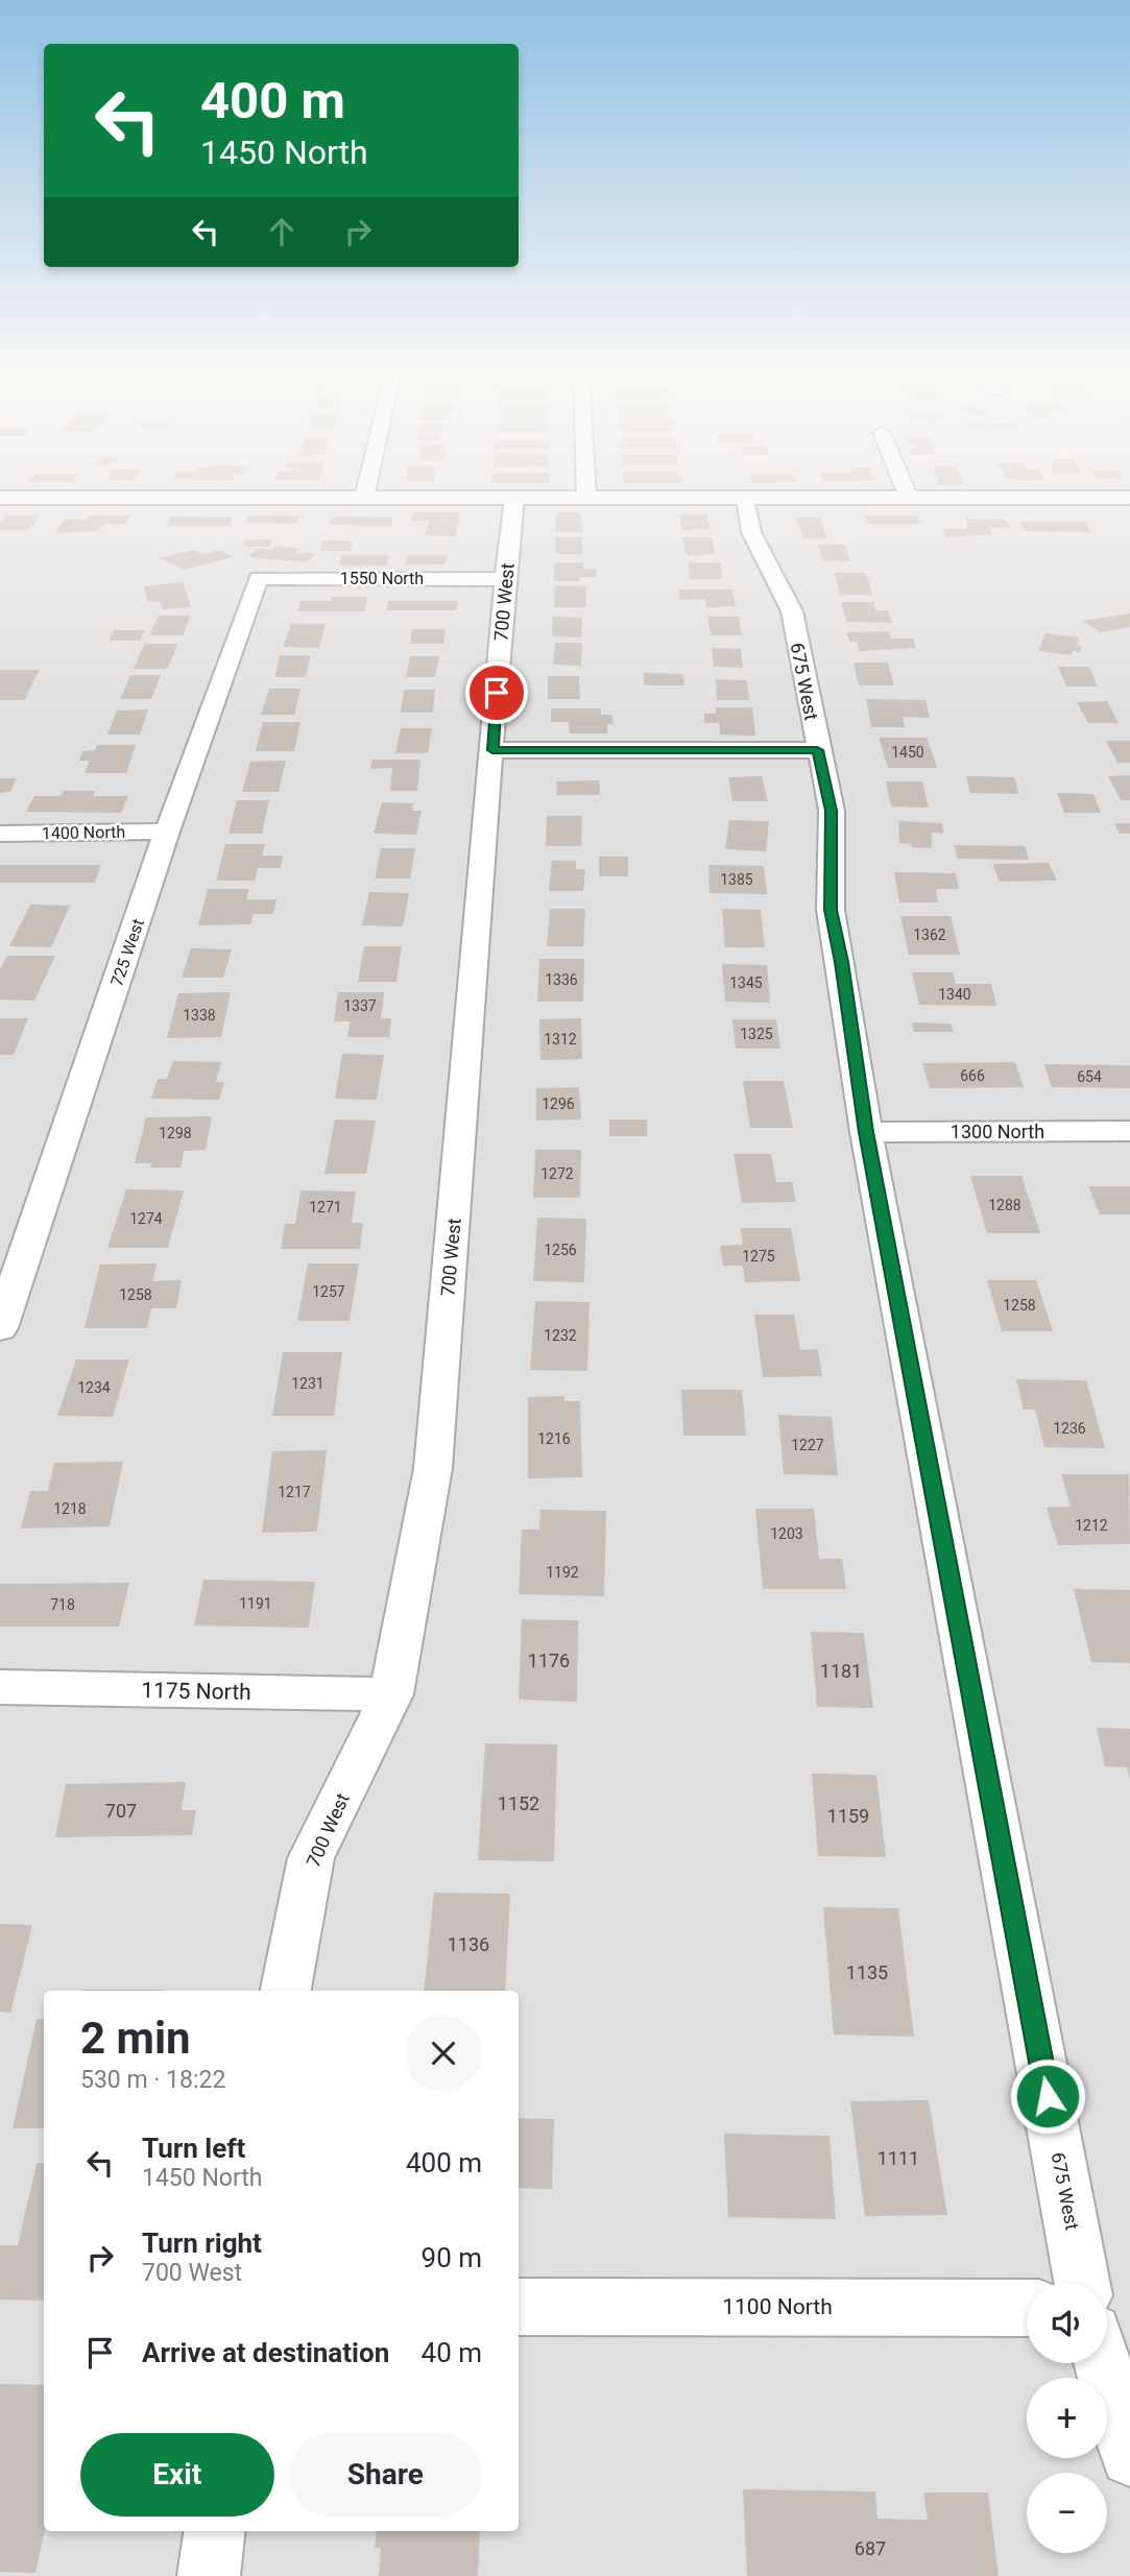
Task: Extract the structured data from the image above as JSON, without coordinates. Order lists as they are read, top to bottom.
{
  "streets": {
    "street": [
      "1550 North",
      "700 West",
      "675 West",
      "1400 North",
      "725 West",
      "1300 North",
      "1175 North",
      "1100 North"
    ]
  },
  "crossings": [
    ["1550 North", "700 West"],
    ["1550 North", "725 West"],
    ["700 West", "1175 North"],
    ["675 West", "1300 North"],
    ["1400 North", "725 West"]
  ],
  "house_numbers": [
    "1450",
    "1385",
    "1362",
    "1336",
    "1345",
    "1340",
    "1337",
    "1338",
    "1325",
    "1312",
    "666",
    "654",
    "1296",
    "1298",
    "1272",
    "1288",
    "1271",
    "1274",
    "1256",
    "1275",
    "1257",
    "1258",
    "1258",
    "1232",
    "1231",
    "1234",
    "1236",
    "1216",
    "1227",
    "1217",
    "1218",
    "1212",
    "1203",
    "1192",
    "1191",
    "718",
    "1176",
    "1181",
    "1152",
    "707",
    "1159",
    "1136",
    "1135",
    "1111",
    "687"
  ],
  "page": {
    "turn": ["400 m", "1450 North"],
    "heading": ["2 min", "530 m · 18:22"],
    "list": [
      {
        "name": "Turn left",
        "note": "1450 North",
        "value": "400 m"
      },
      {
        "name": "Turn right",
        "note": "700 West",
        "value": "90 m"
      },
      {
        "name": "Arrive at destination",
        "value": "40 m"
      }
    ],
    "map_buttons": ["+", "−"],
    "buttons": ["Exit", "Share"]
  }
}
